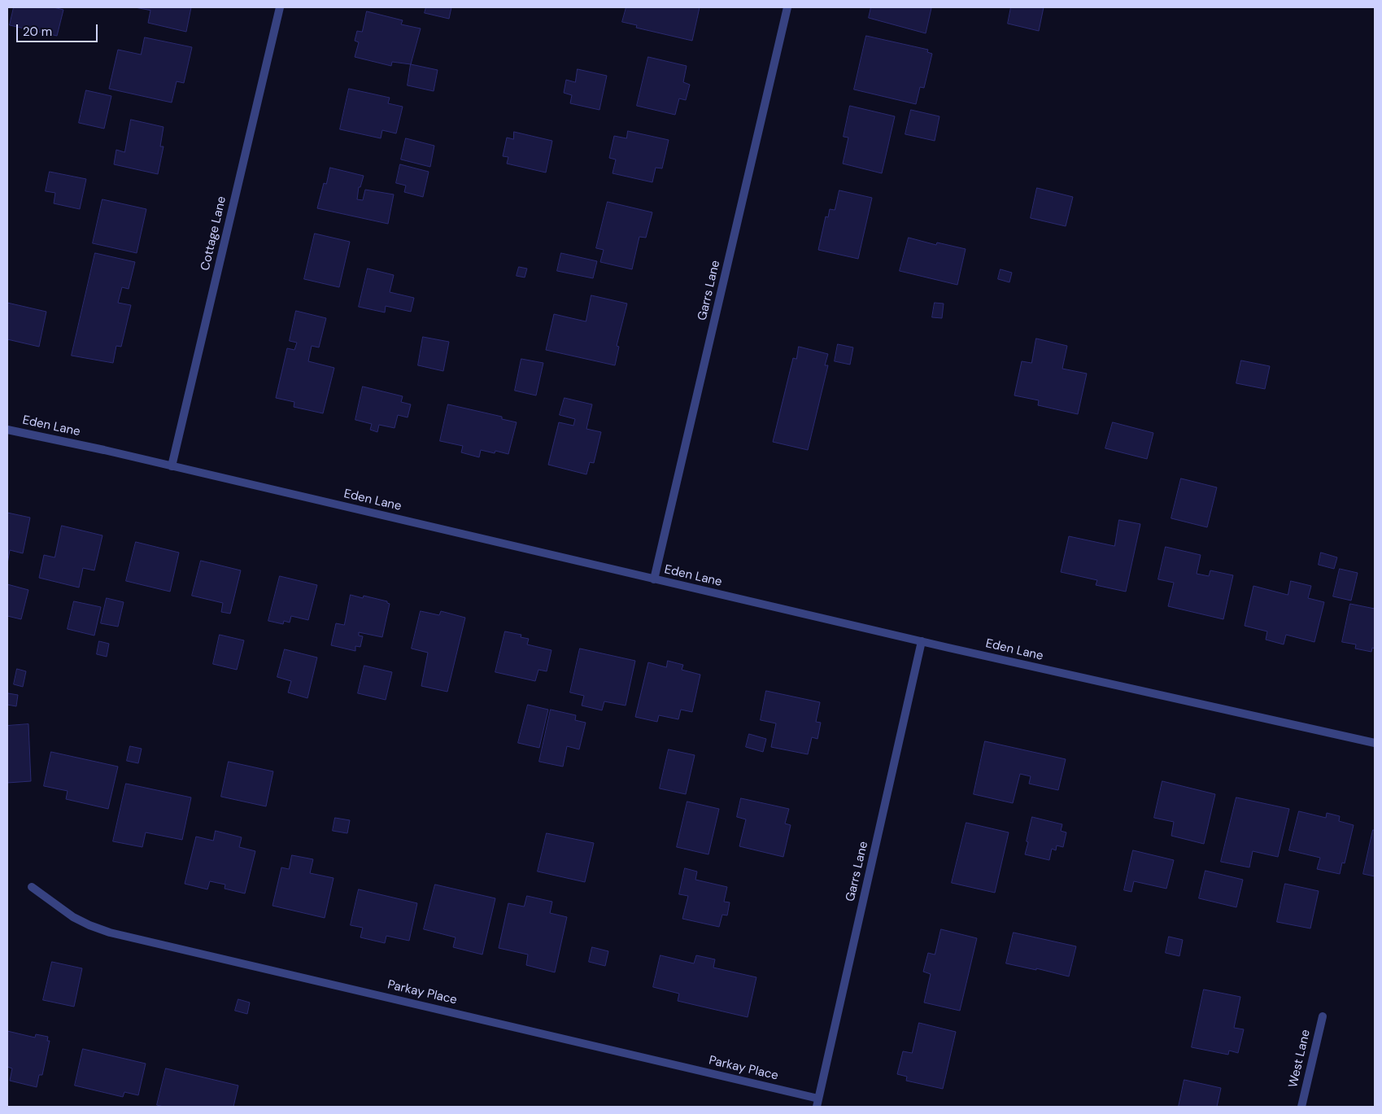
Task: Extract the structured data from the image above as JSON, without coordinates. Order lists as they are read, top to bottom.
{
  "streets": {
    "street": [
      "Cottage Lane",
      "Garrs Lane",
      "Eden Lane",
      "Parkay Place",
      "West Lane"
    ]
  },
  "crossings": [
    ["Cottage Lane", "Eden Lane"],
    ["Garrs Lane", "Eden Lane"],
    ["Garrs Lane", "Parkay Place"]
  ],
  "scale_bar": "20 m"
}
